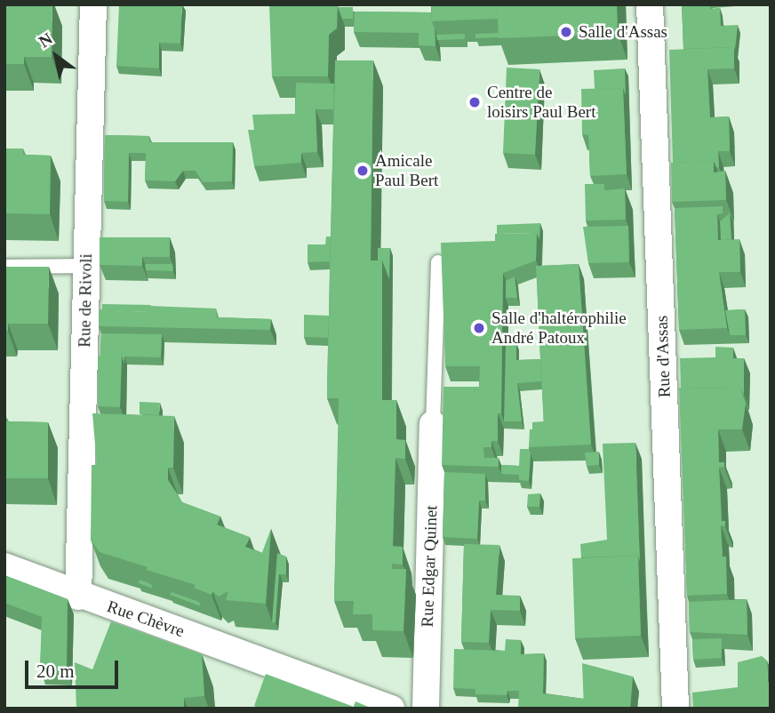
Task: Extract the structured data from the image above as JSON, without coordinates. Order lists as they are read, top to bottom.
{
  "streets": {
    "street": [
      "Rue de Rivoli",
      "Rue d'Assas",
      "Rue Edgar Quinet",
      "Rue Chèvre"
    ]
  },
  "crossings": [
    ["Rue de Rivoli", "Rue Chèvre"]
  ],
  "places": [
    "Salle d'Assas",
    "Centre de loisirs Paul Bert",
    "Amicale Paul Bert",
    "Salle d'haltérophilie André Patoux"
  ],
  "scale_bar": "20 m",
  "north": "top left"
}
